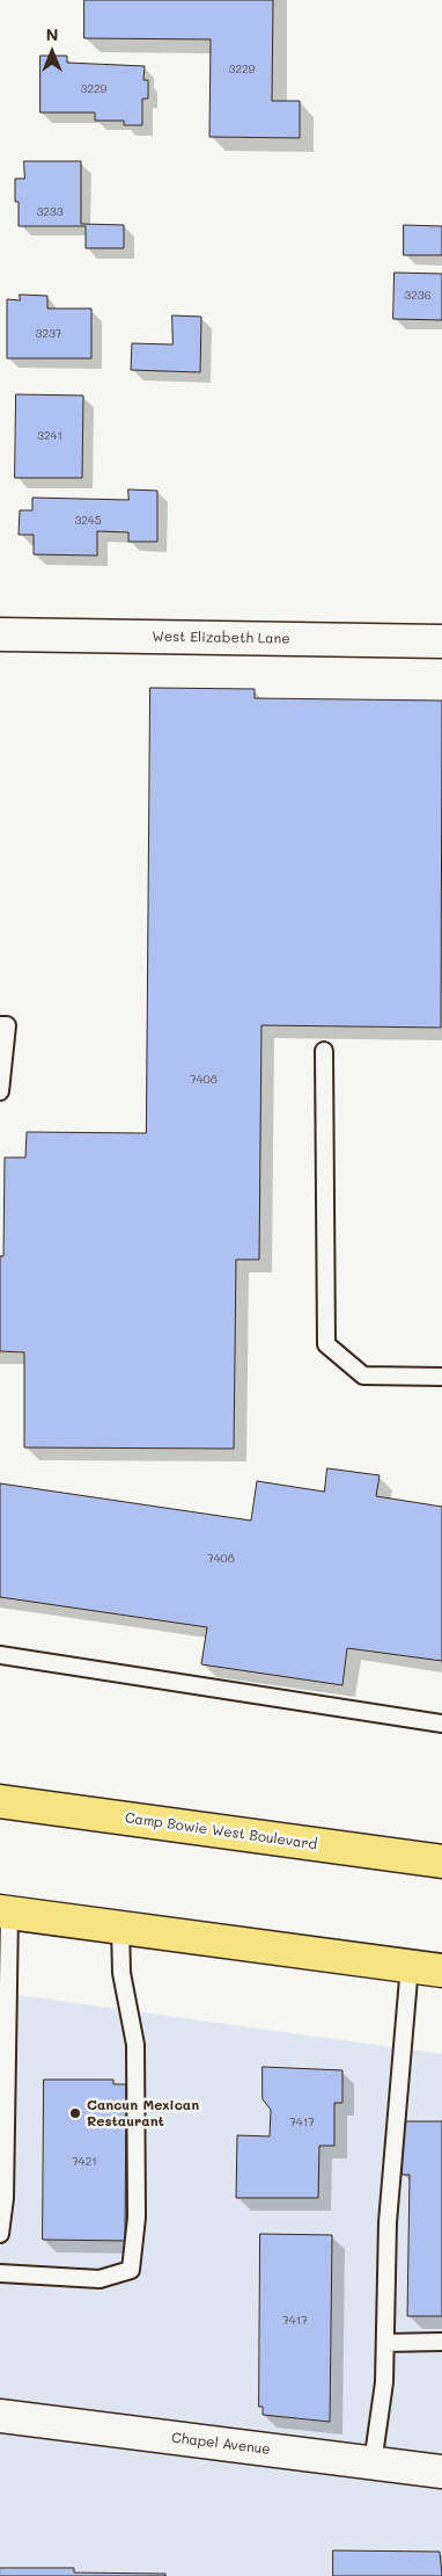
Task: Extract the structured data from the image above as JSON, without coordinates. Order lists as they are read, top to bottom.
{
  "streets": {
    "main road": ["Camp Bowie West Boulevard"],
    "street": ["West Elizabeth Lane", "Chapel Avenue"]
  },
  "places": ["Cancun Mexican Restaurant"],
  "house_numbers": [
    "3229",
    "3229",
    "3233",
    "3236",
    "3237",
    "3241",
    "3245",
    "7408",
    "7408",
    "7417",
    "7421",
    "7417"
  ],
  "north": "top"
}
